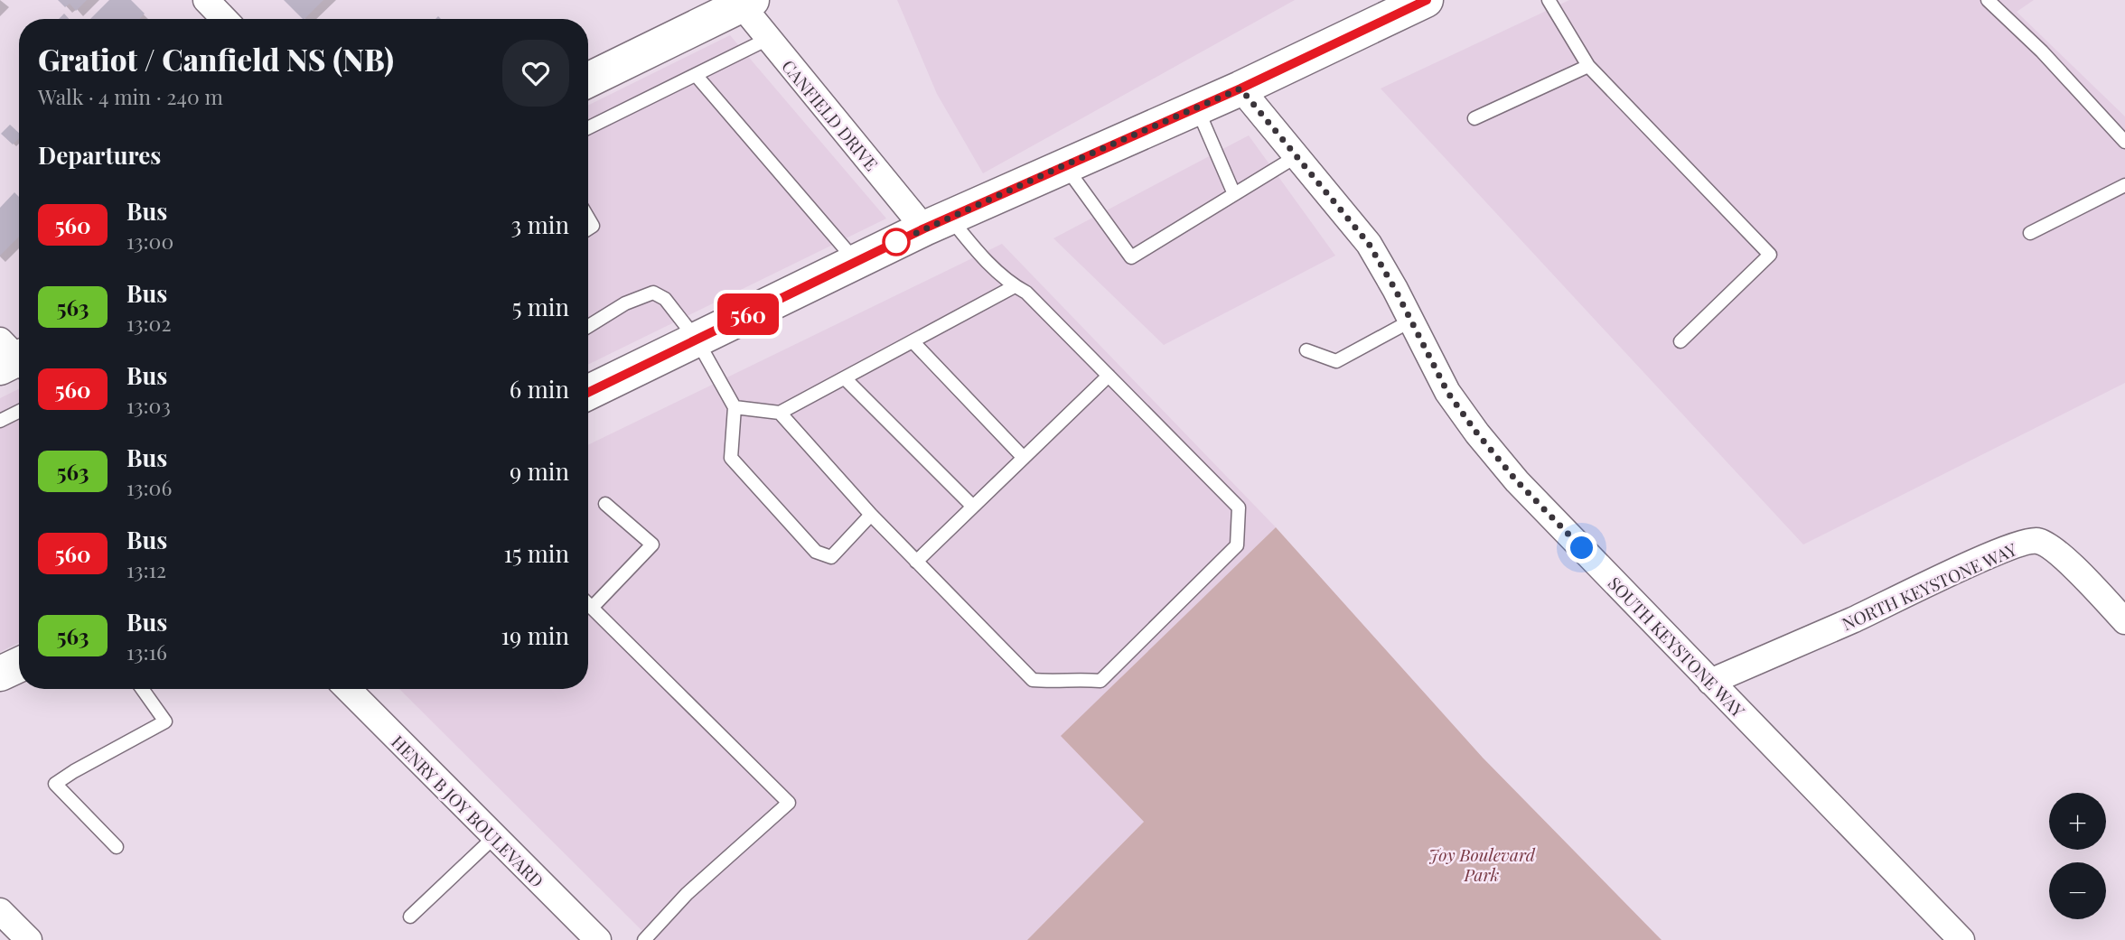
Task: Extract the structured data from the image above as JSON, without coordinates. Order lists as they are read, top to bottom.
{
  "streets": {
    "street": [
      "CANFIELD DRIVE",
      "NORTH KEYSTONE WAY",
      "SOUTH KEYSTONE WAY",
      "HENRY B JOY BOULEVARD"
    ]
  },
  "crossings": [
    ["NORTH KEYSTONE WAY", "SOUTH KEYSTONE WAY"]
  ],
  "parks": ["Joy Boulevard Park"],
  "lines": ["bus line 560"],
  "page": {
    "on_map": "560",
    "heading": [
      ["Gratiot / Canfield NS (NB)", "Walk · 4 min · 240 m"],
      "Departures"
    ],
    "list": [
      {
        "mark": "560",
        "name": "Bus",
        "note": "13:00",
        "value": "3 min"
      },
      {
        "mark": "563",
        "name": "Bus",
        "note": "13:02",
        "value": "5 min"
      },
      {
        "mark": "560",
        "name": "Bus",
        "note": "13:03",
        "value": "6 min"
      },
      {
        "mark": "563",
        "name": "Bus",
        "note": "13:06",
        "value": "9 min"
      },
      {
        "mark": "560",
        "name": "Bus",
        "note": "13:12",
        "value": "15 min"
      },
      {
        "mark": "563",
        "name": "Bus",
        "note": "13:16",
        "value": "19 min"
      }
    ],
    "map_buttons": ["+", "−"]
  }
}
